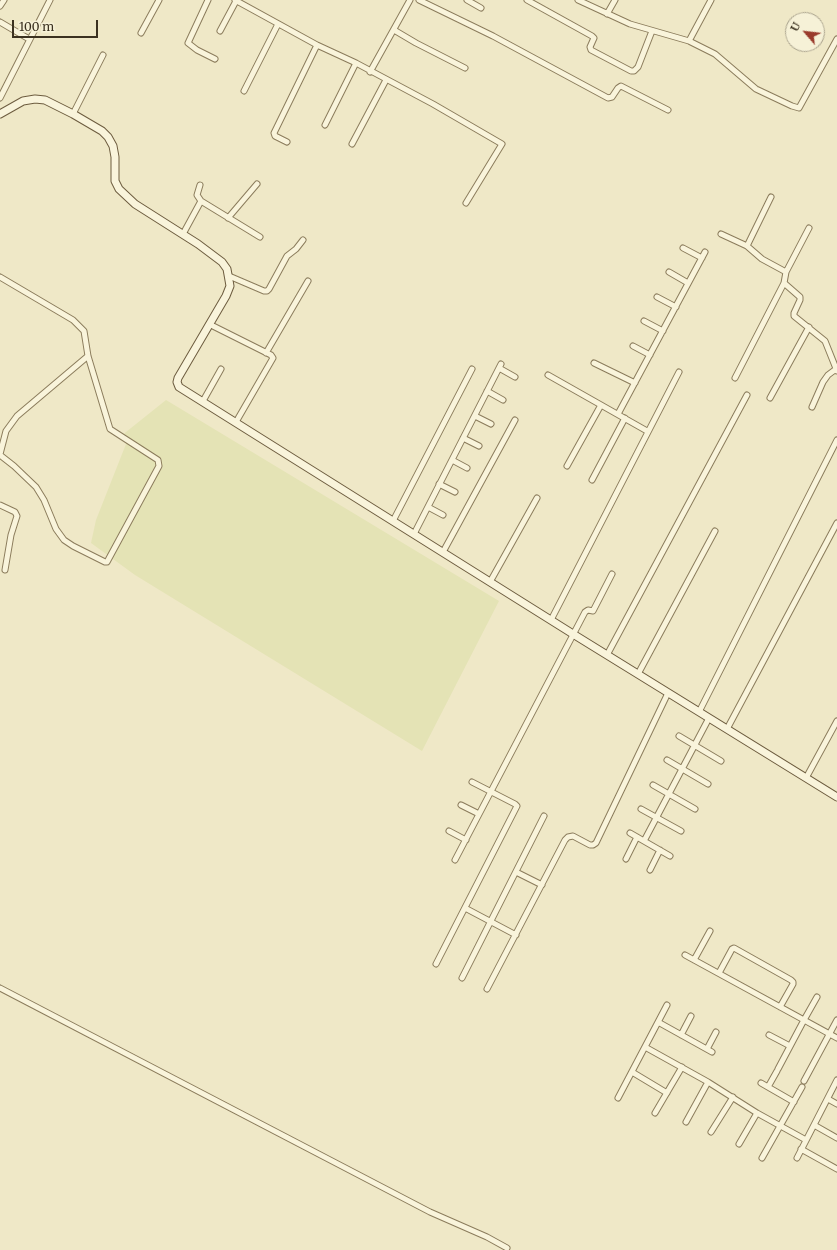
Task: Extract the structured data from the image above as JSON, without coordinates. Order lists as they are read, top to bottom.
{
  "scale_bar": "100 m",
  "north": "top left"
}
